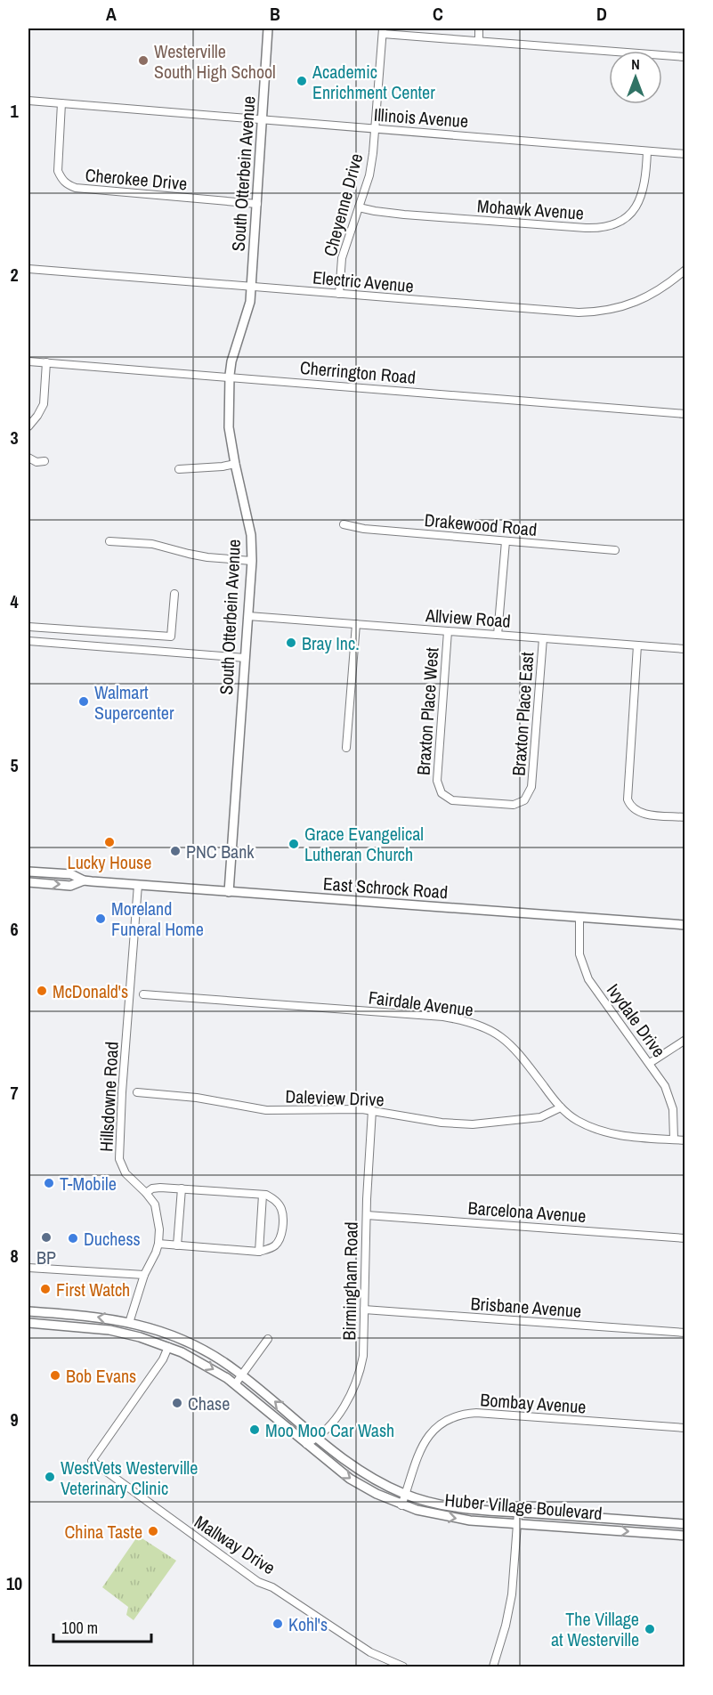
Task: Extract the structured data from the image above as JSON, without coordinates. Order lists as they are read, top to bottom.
{
  "streets": {
    "street": [
      "Illinois Avenue",
      "South Otterbein Avenue",
      "Cherokee Drive",
      "Cheyenne Drive",
      "Mohawk Avenue",
      "Electric Avenue",
      "Cherrington Road",
      "Drakewood Road",
      "Allview Road",
      "Braxton Place West",
      "Braxton Place East",
      "East Schrock Road",
      "Fairdale Avenue",
      "Ivydale Drive",
      "Hillsdowne Road",
      "Daleview Drive",
      "Barcelona Avenue",
      "Birmingham Road",
      "Brisbane Avenue",
      "Bombay Avenue",
      "Huber Village Boulevard",
      "Mallway Drive"
    ]
  },
  "crossings": [
    ["Illinois Avenue", "South Otterbein Avenue"],
    ["Illinois Avenue", "Cherokee Drive"],
    ["Illinois Avenue", "Cheyenne Drive"],
    ["Illinois Avenue", "Mohawk Avenue"],
    ["South Otterbein Avenue", "Cherokee Drive"],
    ["South Otterbein Avenue", "Electric Avenue"],
    ["South Otterbein Avenue", "Cherrington Road"],
    ["South Otterbein Avenue", "Allview Road"],
    ["South Otterbein Avenue", "East Schrock Road"],
    ["Cheyenne Drive", "Mohawk Avenue"],
    ["Cheyenne Drive", "Electric Avenue"],
    ["Allview Road", "Braxton Place West"],
    ["Allview Road", "Braxton Place East"],
    ["Braxton Place West", "Braxton Place East"],
    ["East Schrock Road", "Ivydale Drive"],
    ["East Schrock Road", "Hillsdowne Road"],
    ["Fairdale Avenue", "Ivydale Drive"],
    ["Fairdale Avenue", "Daleview Drive"],
    ["Hillsdowne Road", "Huber Village Boulevard"],
    ["Daleview Drive", "Birmingham Road"],
    ["Barcelona Avenue", "Birmingham Road"],
    ["Birmingham Road", "Brisbane Avenue"],
    ["Birmingham Road", "Huber Village Boulevard"],
    ["Bombay Avenue", "Huber Village Boulevard"],
    ["Huber Village Boulevard", "Mallway Drive"]
  ],
  "places": [
    "Westerville South High School",
    "Academic Enrichment Center",
    "Bray Inc.",
    "Walmart Supercenter",
    "Lucky House",
    "Grace Evangelical Lutheran Church",
    "PNC Bank",
    "Moreland Funeral Home",
    "McDonald's",
    "T-Mobile",
    "BP",
    "Duchess",
    "First Watch",
    "Bob Evans",
    "Chase",
    "Moo Moo Car Wash",
    "WestVets Westerville Veterinary Clinic",
    "China Taste",
    "Kohl's",
    "The Village at Westerville"
  ],
  "scale_bar": "100 m",
  "north": "top",
  "grid": {
    "columns": [
      "A",
      "B",
      "C",
      "D"
    ],
    "rows": [
      "1",
      "2",
      "3",
      "4",
      "5",
      "6",
      "7",
      "8",
      "9",
      "10"
    ]
  }
}
